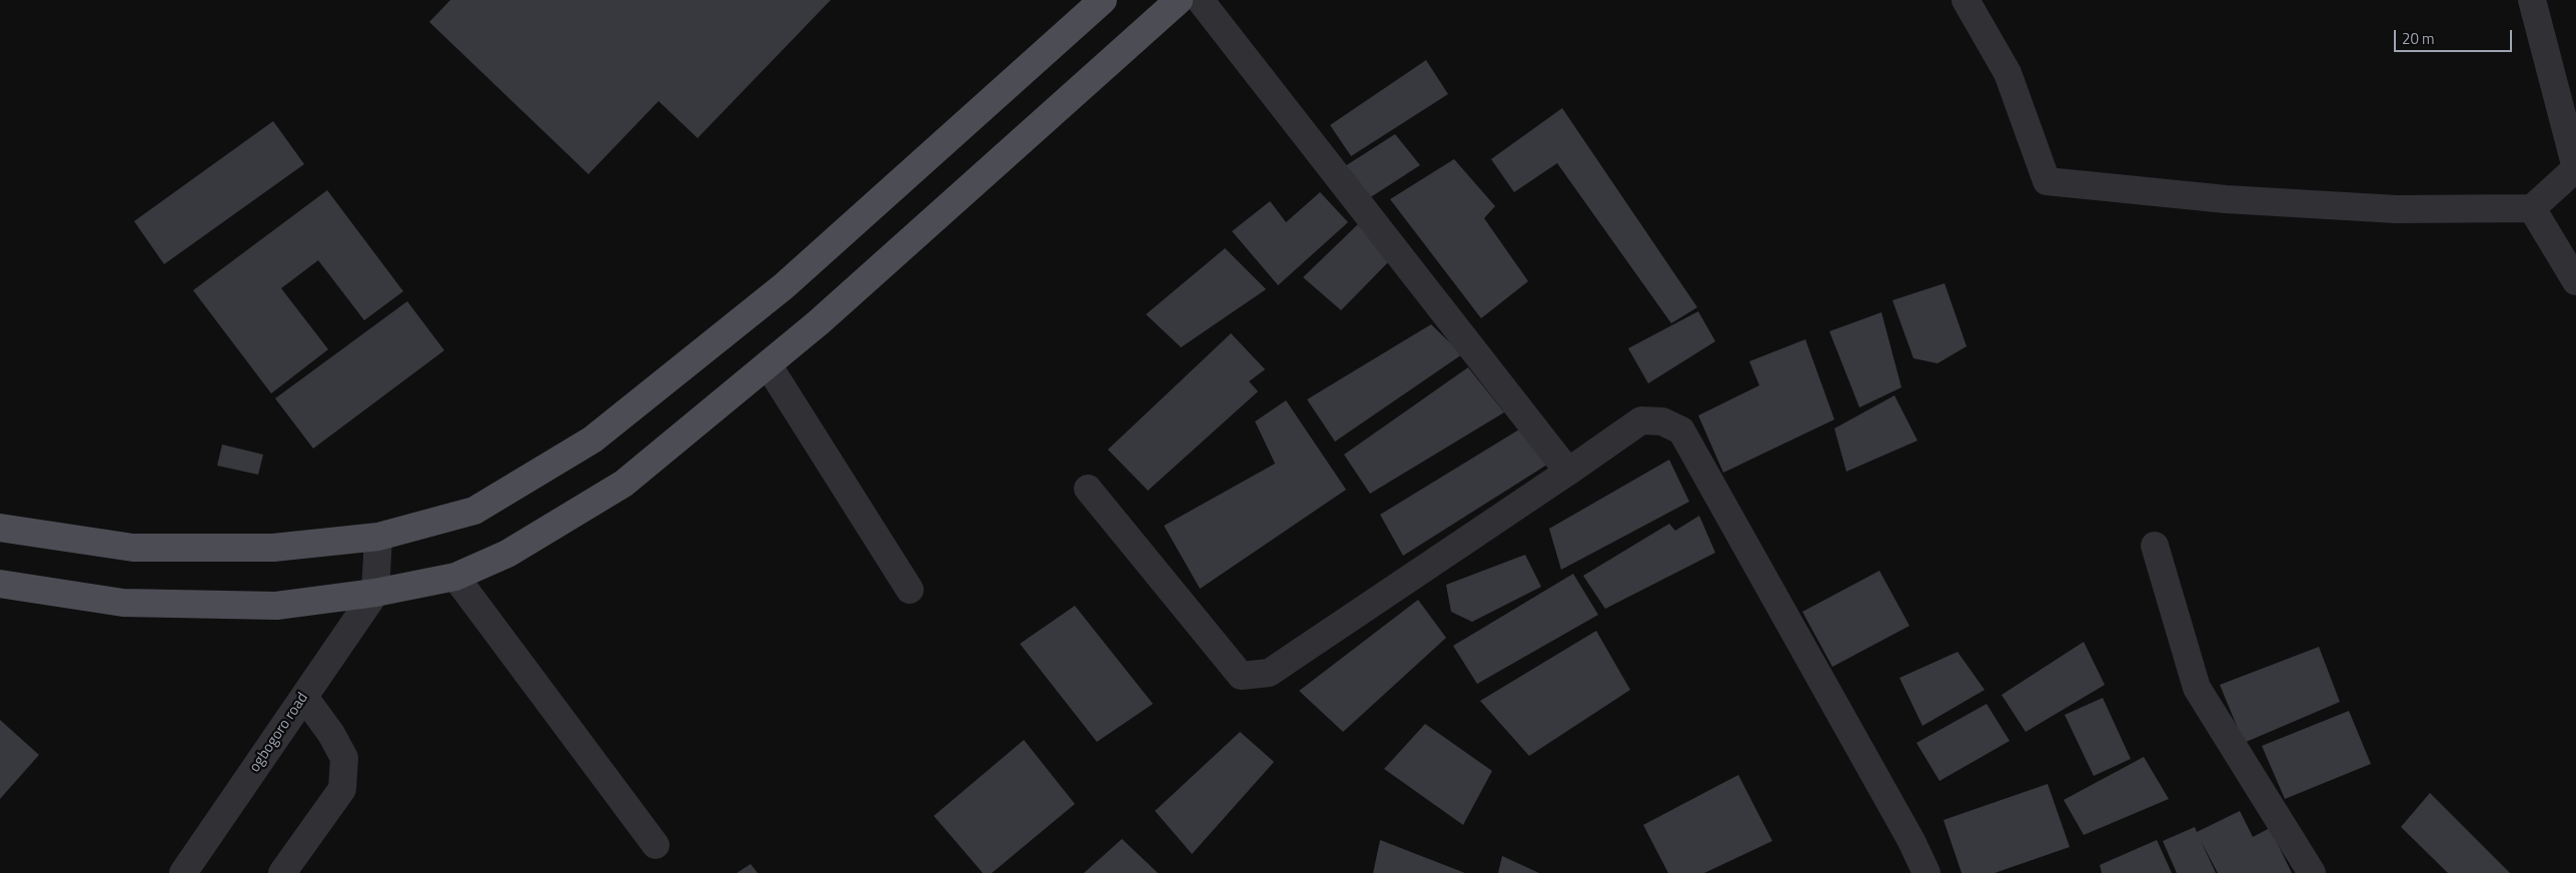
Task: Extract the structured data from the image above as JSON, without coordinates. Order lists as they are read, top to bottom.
{
  "streets": {
    "street": ["ogbogoro road"]
  },
  "scale_bar": "20 m"
}
